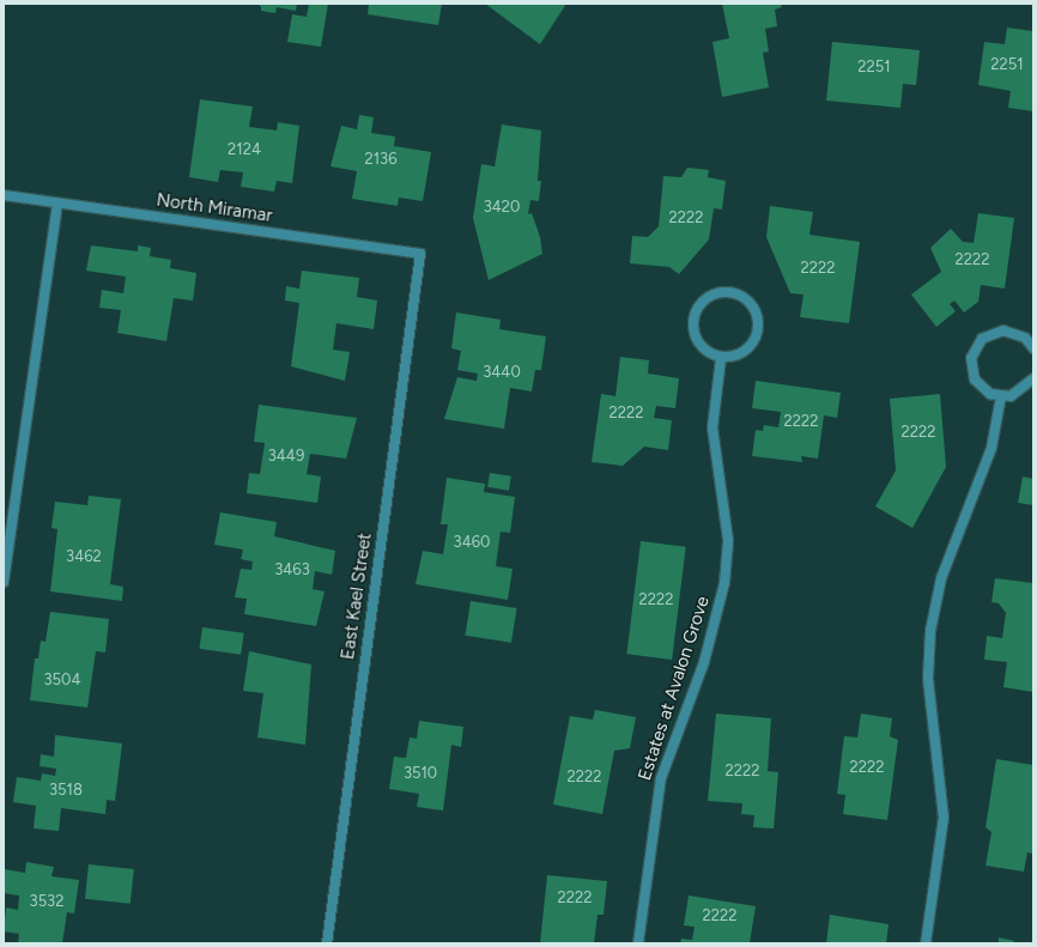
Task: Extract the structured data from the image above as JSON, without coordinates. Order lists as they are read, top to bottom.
{
  "streets": {
    "street": ["North Miramar", "East Kael Street", "Estates at Avalon Grove"]
  },
  "crossings": [
    ["North Miramar", "East Kael Street"]
  ],
  "house_numbers": [
    "2251",
    "2251",
    "2124",
    "2136",
    "3420",
    "2222",
    "2222",
    "2222",
    "3440",
    "2222",
    "2222",
    "2222",
    "3449",
    "3460",
    "3462",
    "3463",
    "2222",
    "3504",
    "2222",
    "2222",
    "3510",
    "2222",
    "3518",
    "2222",
    "3532",
    "2222"
  ]
}
